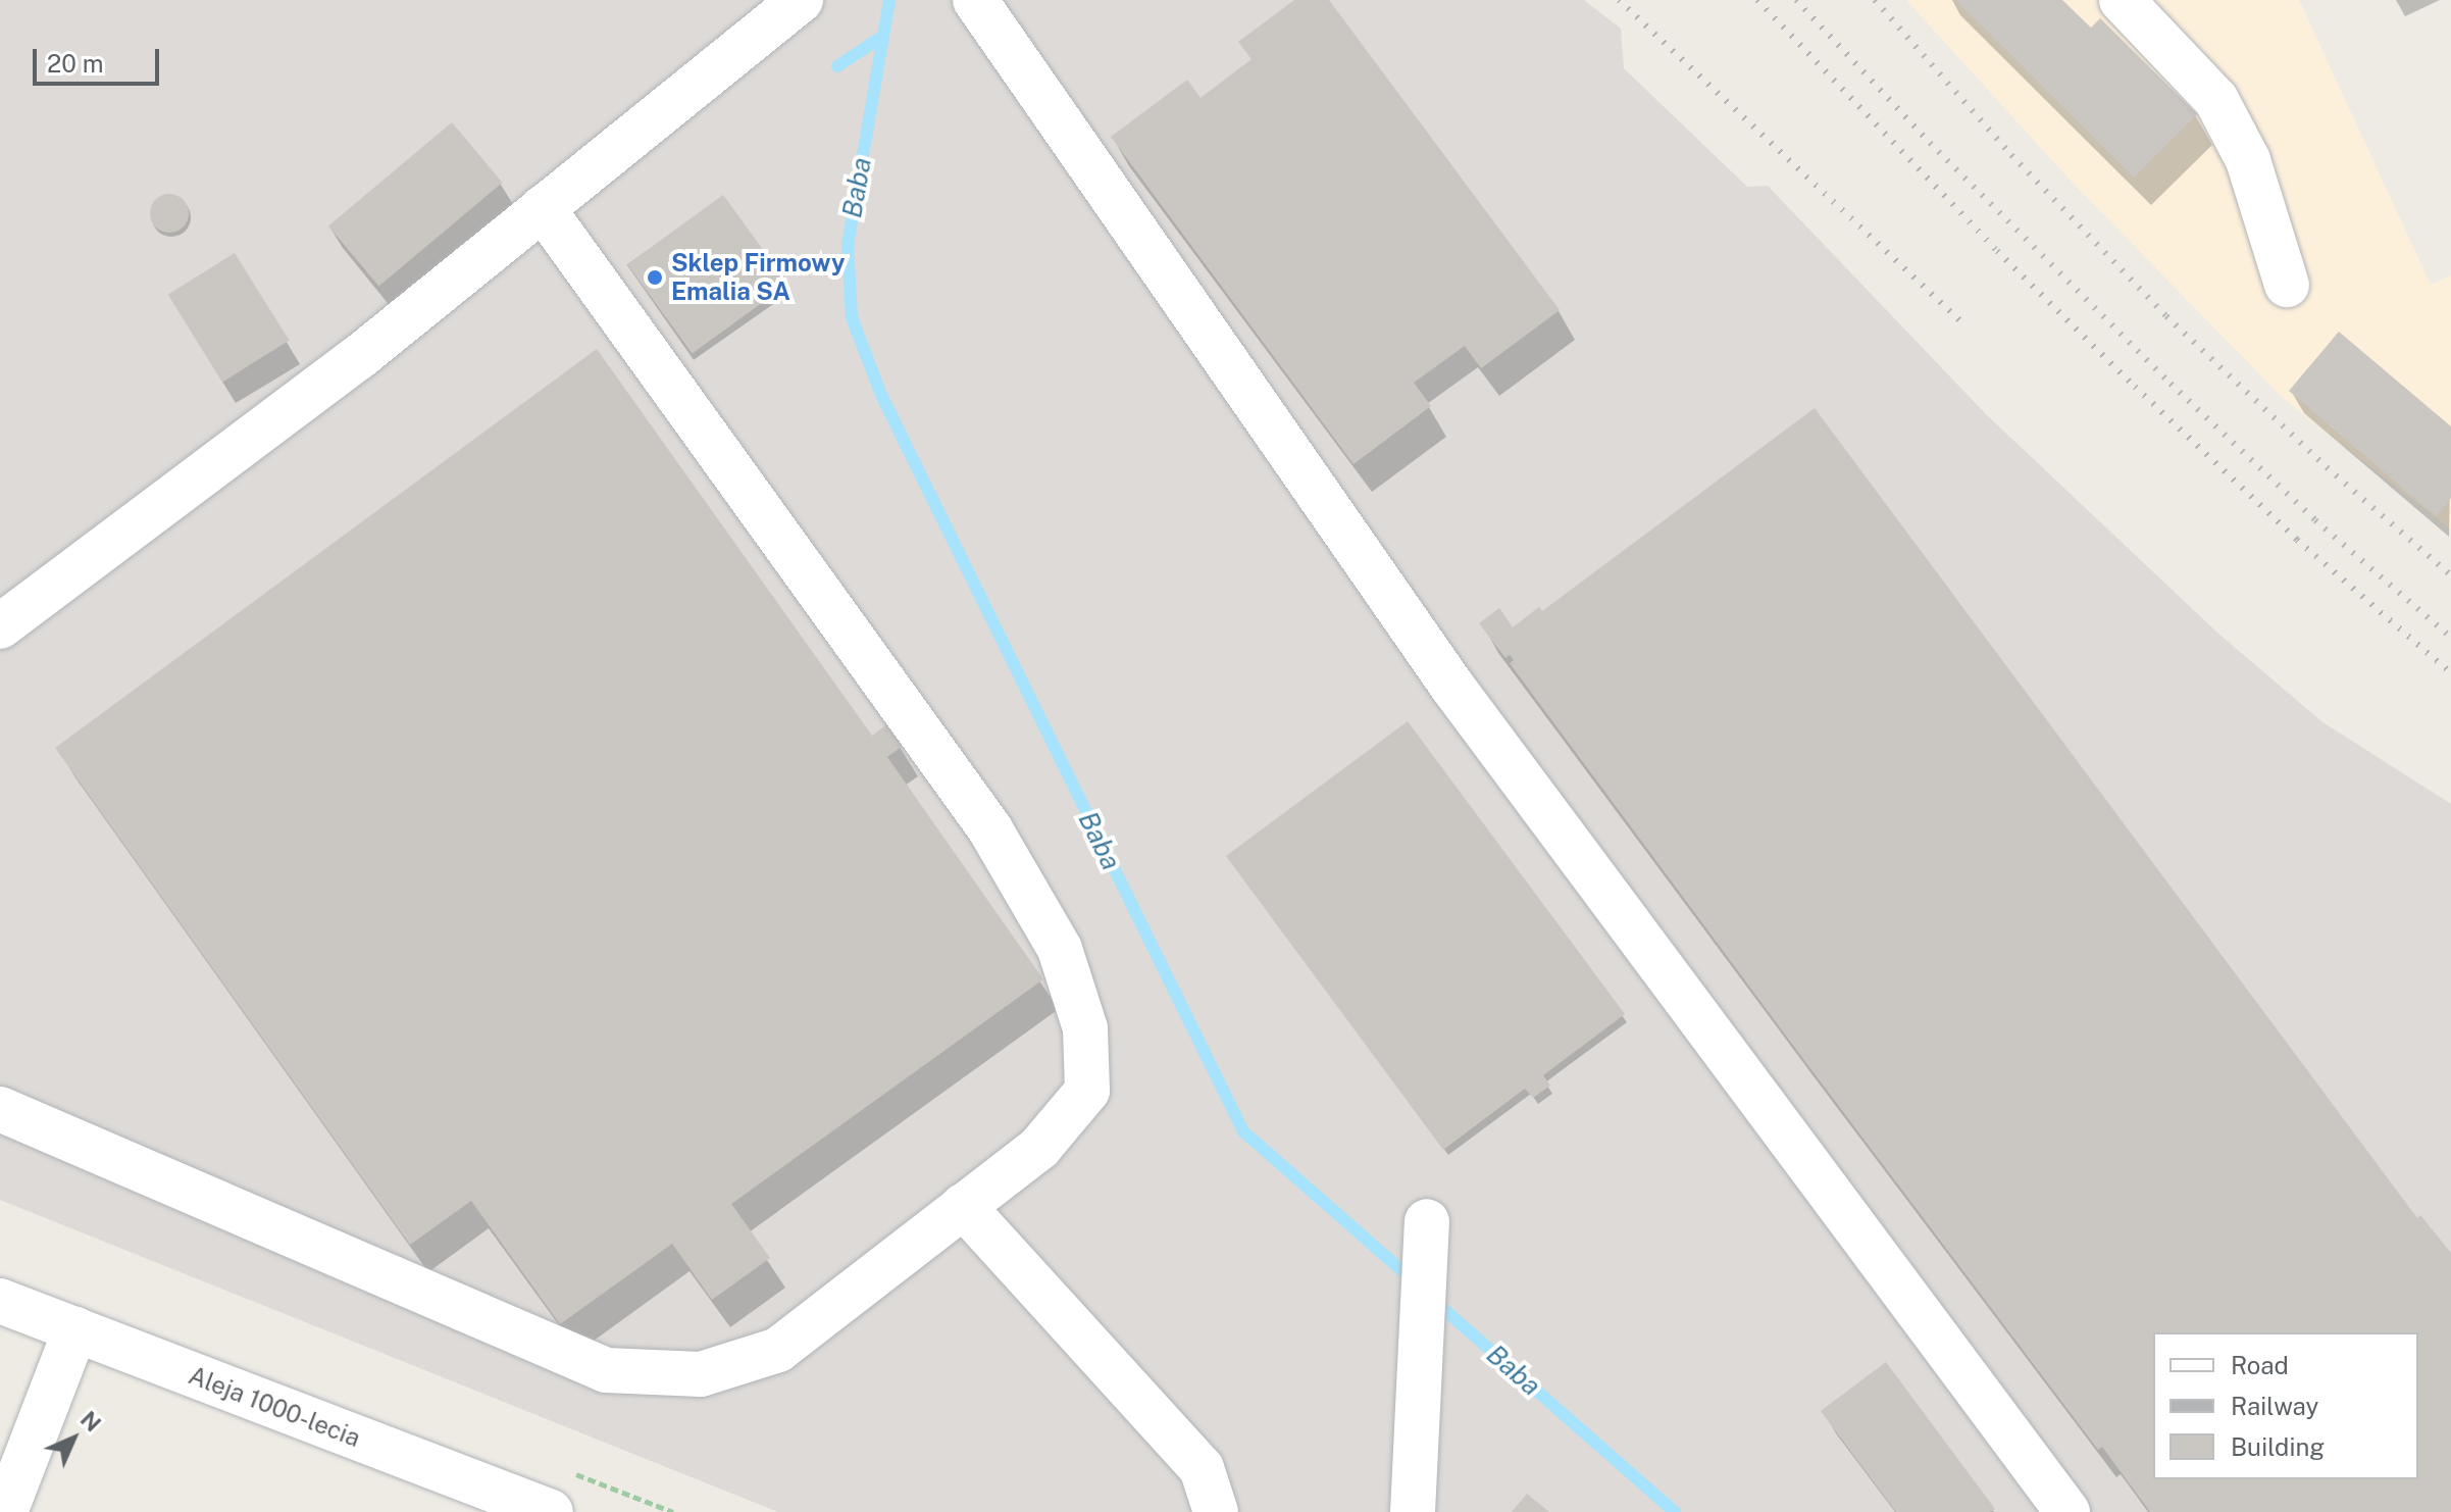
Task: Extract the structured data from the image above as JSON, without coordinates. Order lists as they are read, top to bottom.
{
  "streets": {
    "street": ["Aleja 1000-lecia"]
  },
  "water": ["Baba"],
  "places": ["Sklep Firmowy Emalia SA"],
  "legend": ["Road", "Railway", "Building"],
  "scale_bar": "20 m",
  "north": "top right"
}
